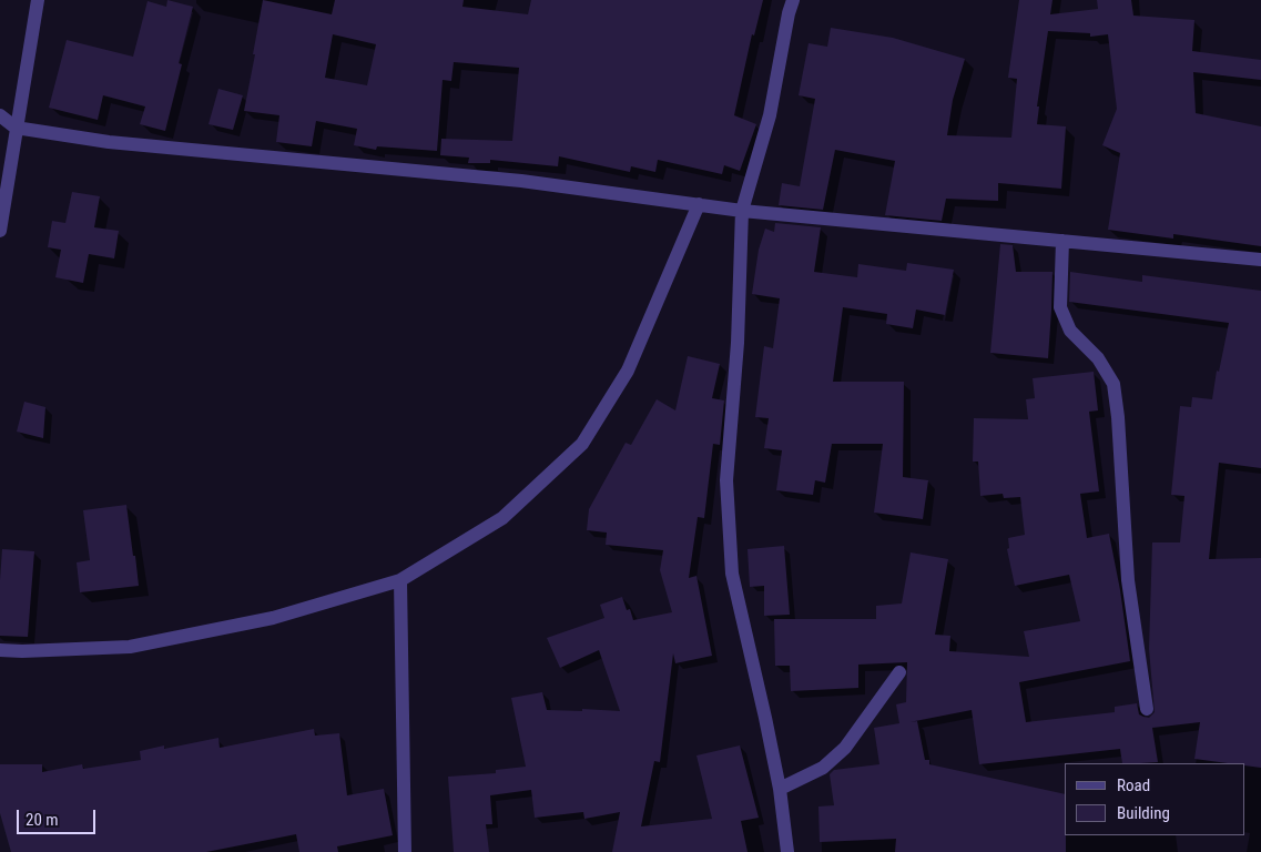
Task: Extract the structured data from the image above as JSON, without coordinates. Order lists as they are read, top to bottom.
{
  "legend": ["Road", "Building"],
  "scale_bar": "20 m"
}
